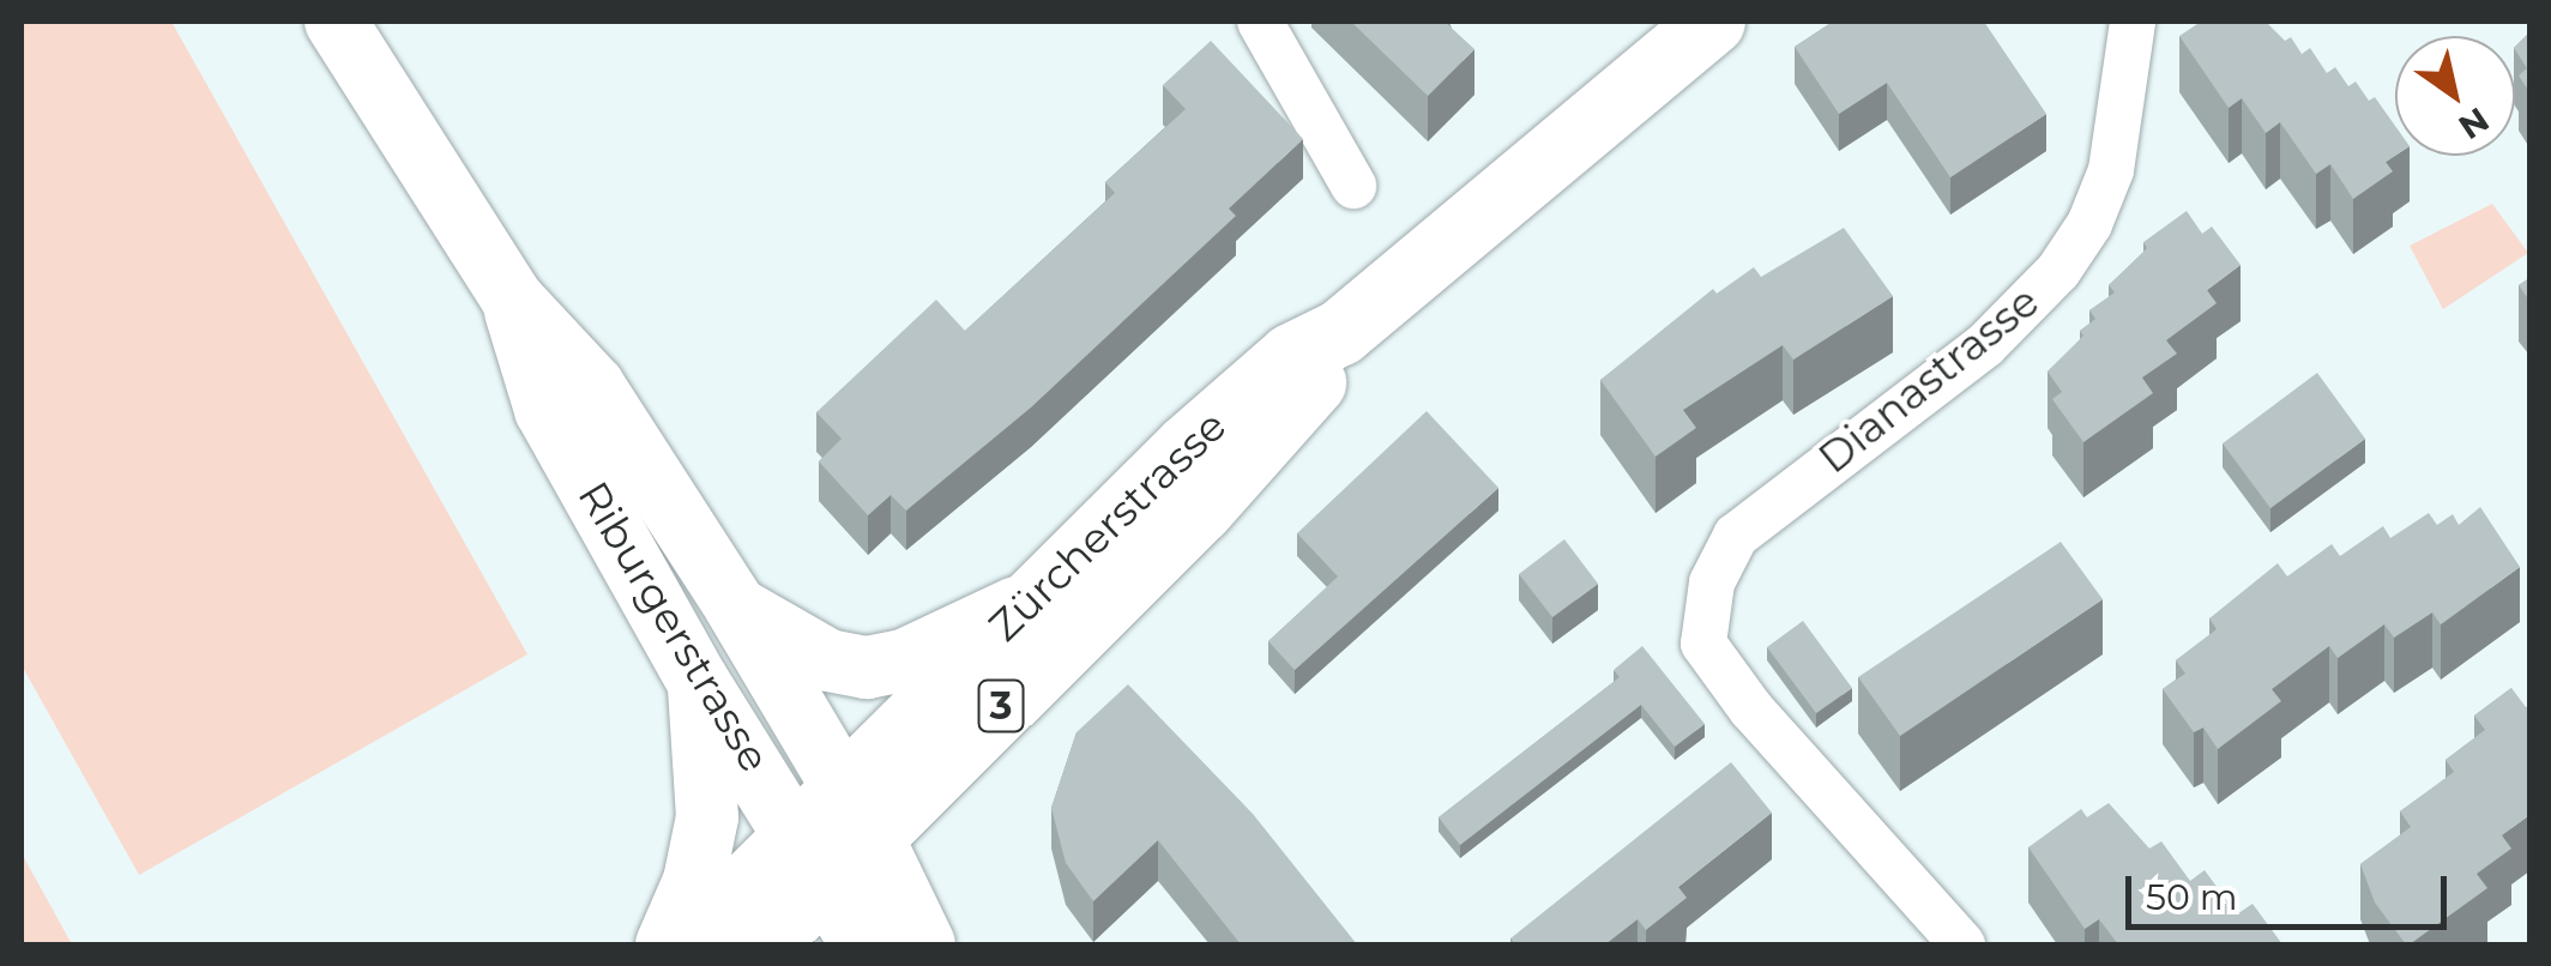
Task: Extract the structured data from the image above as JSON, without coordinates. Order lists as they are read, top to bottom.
{
  "streets": {
    "main road": ["Zürcherstrasse", "Riburgerstrasse", "3"],
    "street": ["Dianastrasse"]
  },
  "crossings": [
    ["Zürcherstrasse", "Riburgerstrasse"]
  ],
  "scale_bar": "50 m",
  "north": "bottom right"
}
